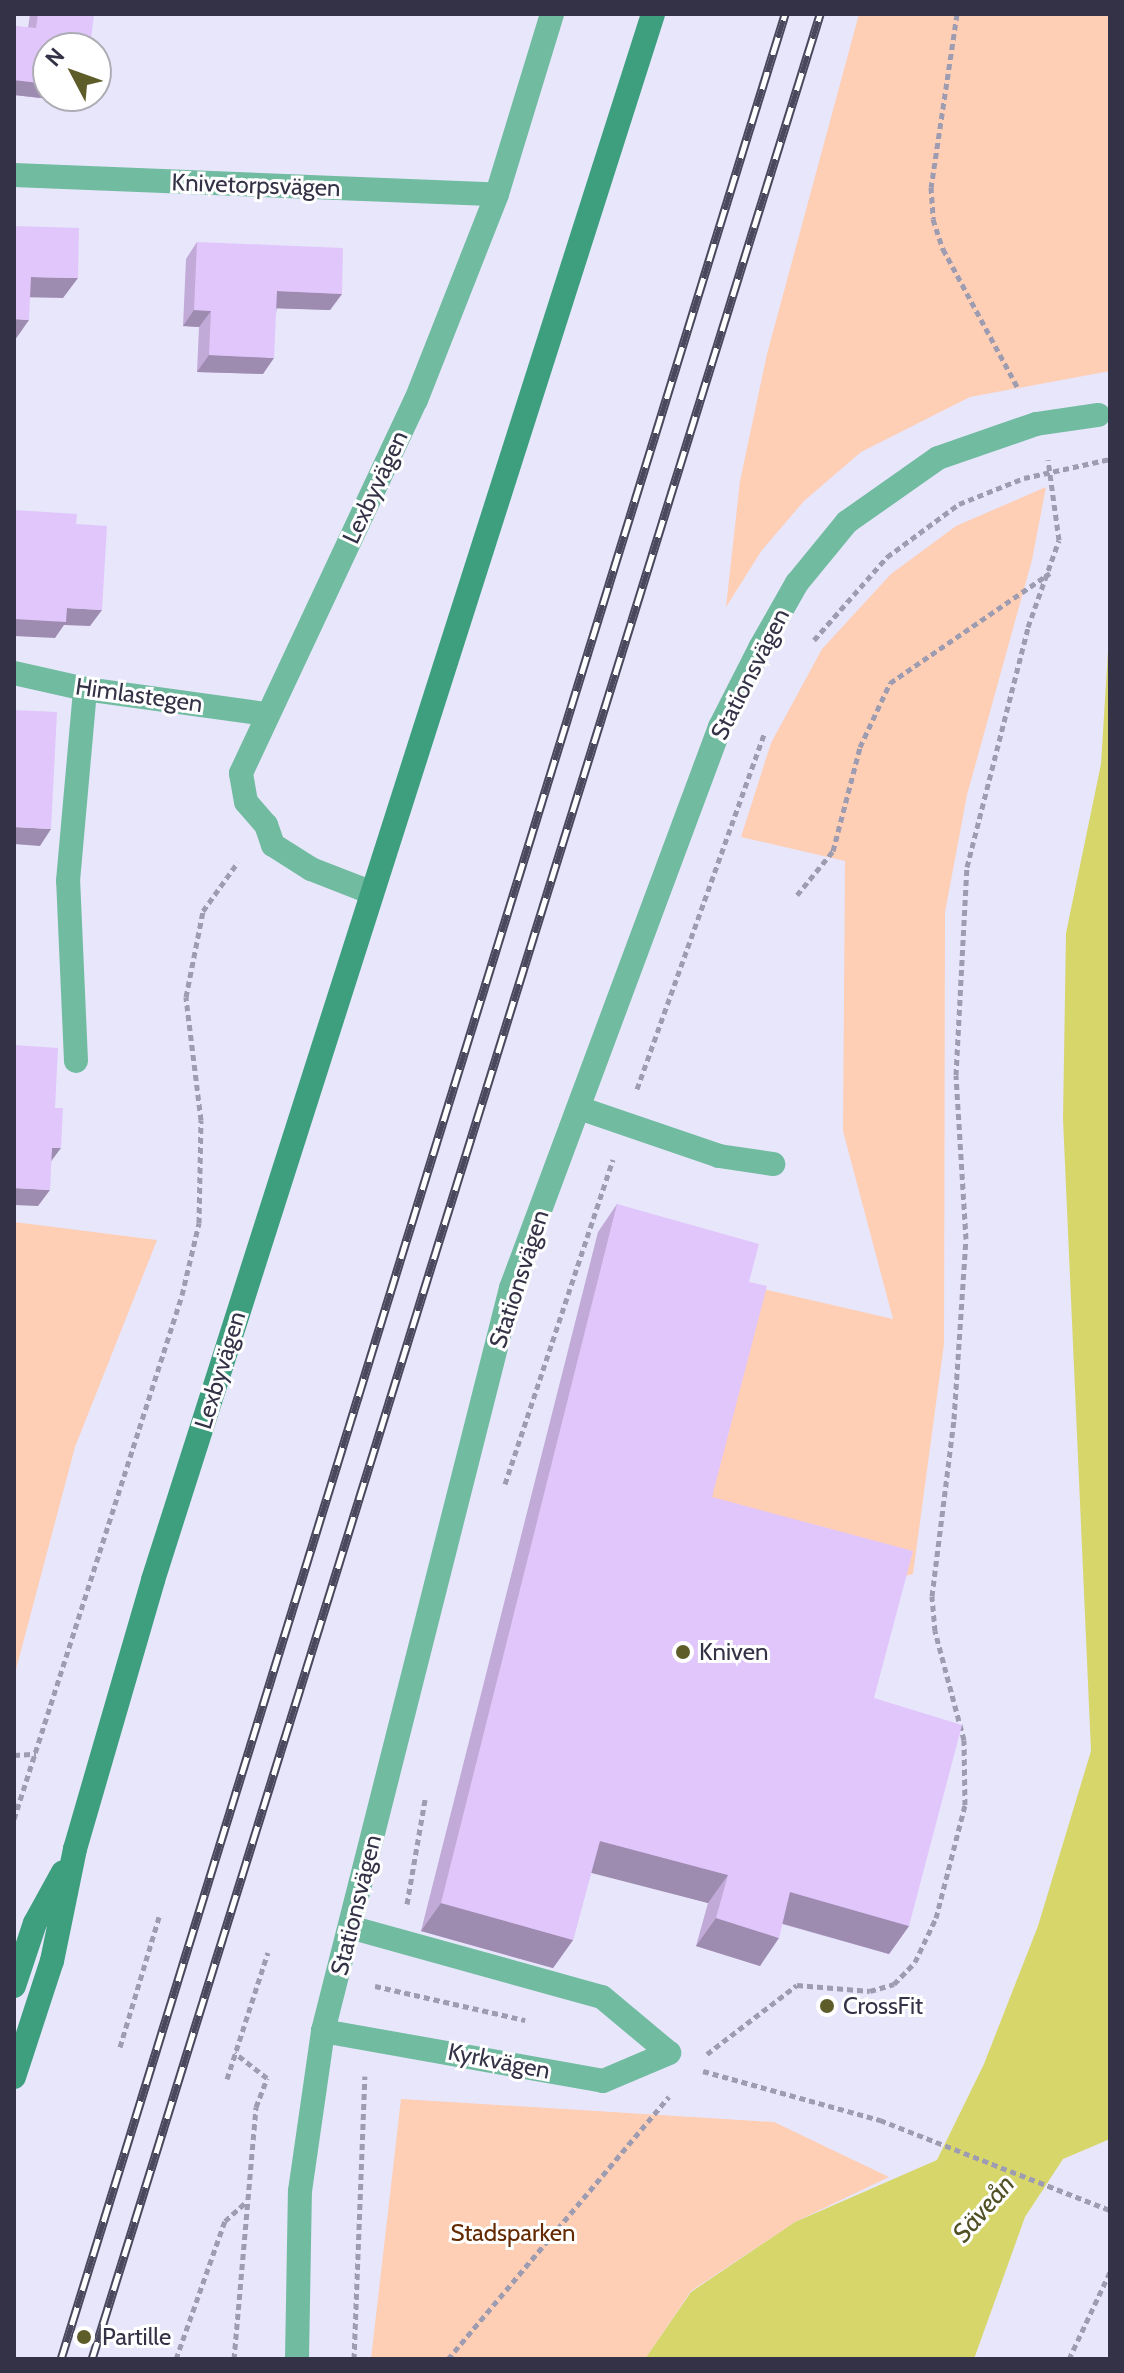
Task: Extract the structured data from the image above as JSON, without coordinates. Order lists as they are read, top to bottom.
{
  "streets": {
    "street": [
      "Knivetorpsvägen",
      "Lexbyvägen",
      "Stationsvägen",
      "Himlastegen",
      "Kyrkvägen"
    ]
  },
  "crossings": [
    ["Knivetorpsvägen", "Lexbyvägen"],
    ["Lexbyvägen", "Himlastegen"],
    ["Stationsvägen", "Kyrkvägen"]
  ],
  "water": ["Säveån"],
  "parks": ["Stadsparken"],
  "places": ["Kniven", "CrossFit", "Partille"],
  "north": "top left"
}
